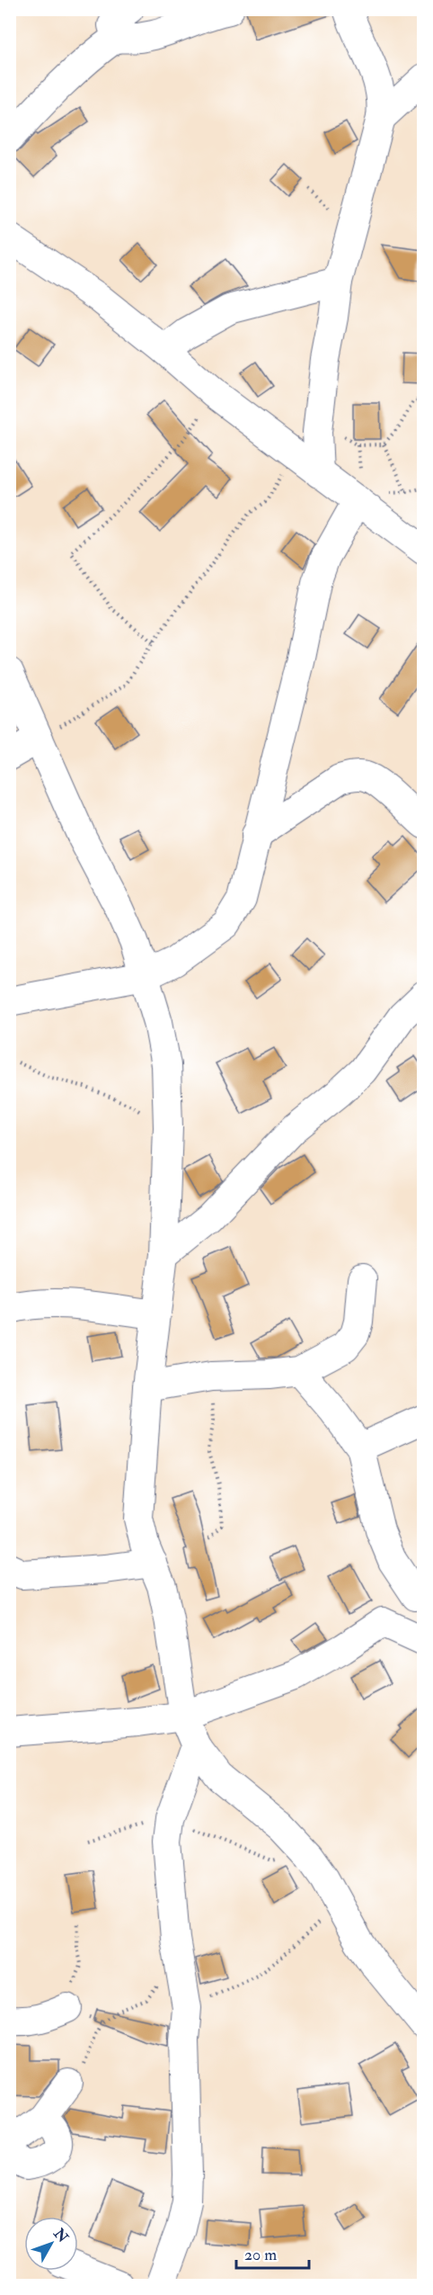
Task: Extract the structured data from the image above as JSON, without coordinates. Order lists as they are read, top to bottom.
{
  "scale_bar": "20 m",
  "north": "top right"
}
